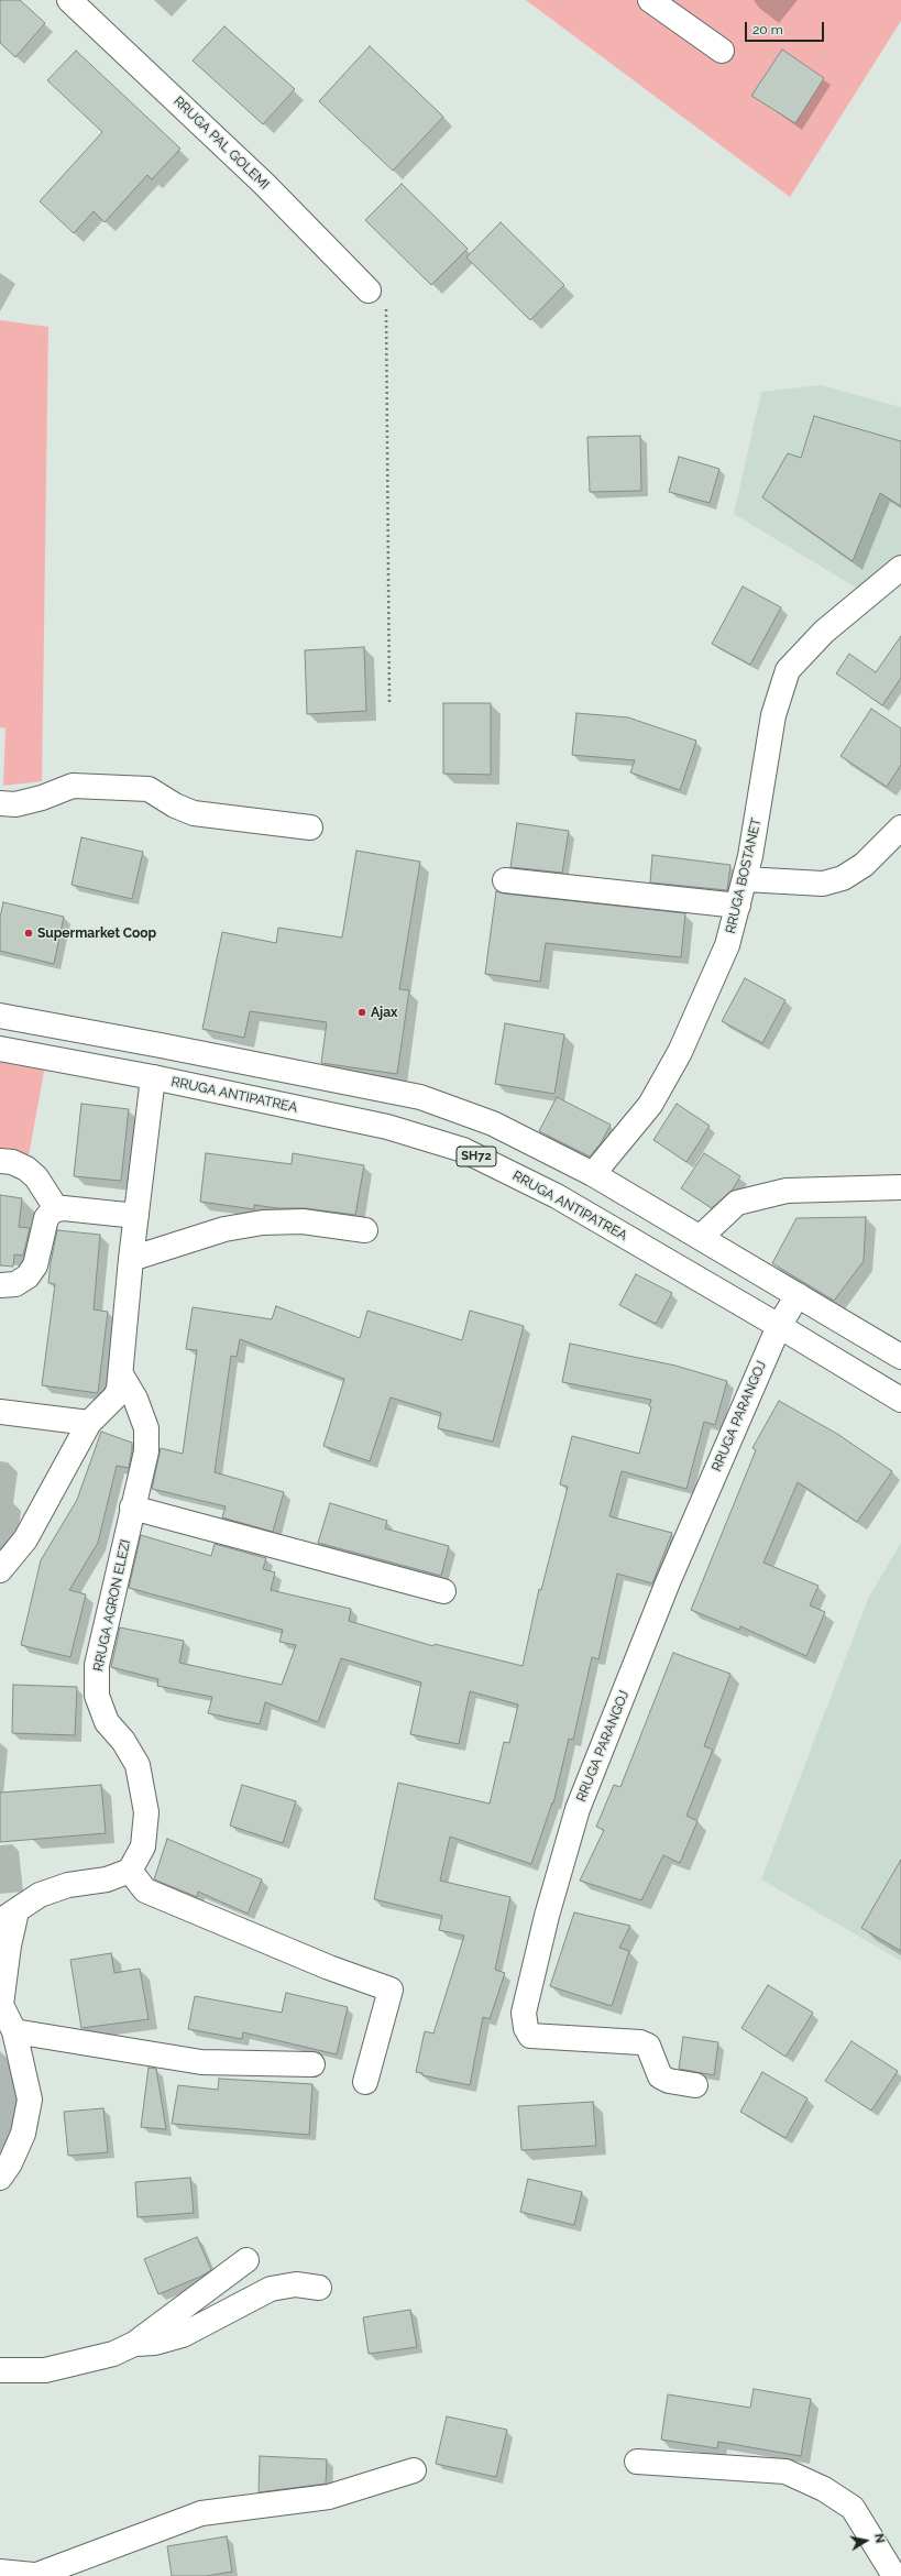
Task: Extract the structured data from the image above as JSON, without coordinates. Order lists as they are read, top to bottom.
{
  "streets": {
    "street": [
      "RRUGA PAL GOLEMI",
      "RRUGA BOSTANET",
      "RRUGA ANTIPATREA",
      "SH72",
      "RRUGA PARANGOJ",
      "RRUGA AGRON ELEZI"
    ]
  },
  "crossings": [
    ["RRUGA BOSTANET", "SH72"],
    ["RRUGA ANTIPATREA", "RRUGA PARANGOJ"],
    ["SH72", "RRUGA PARANGOJ"]
  ],
  "places": ["Supermarket Coop", "Ajax"],
  "scale_bar": "20 m",
  "north": "right"
}
